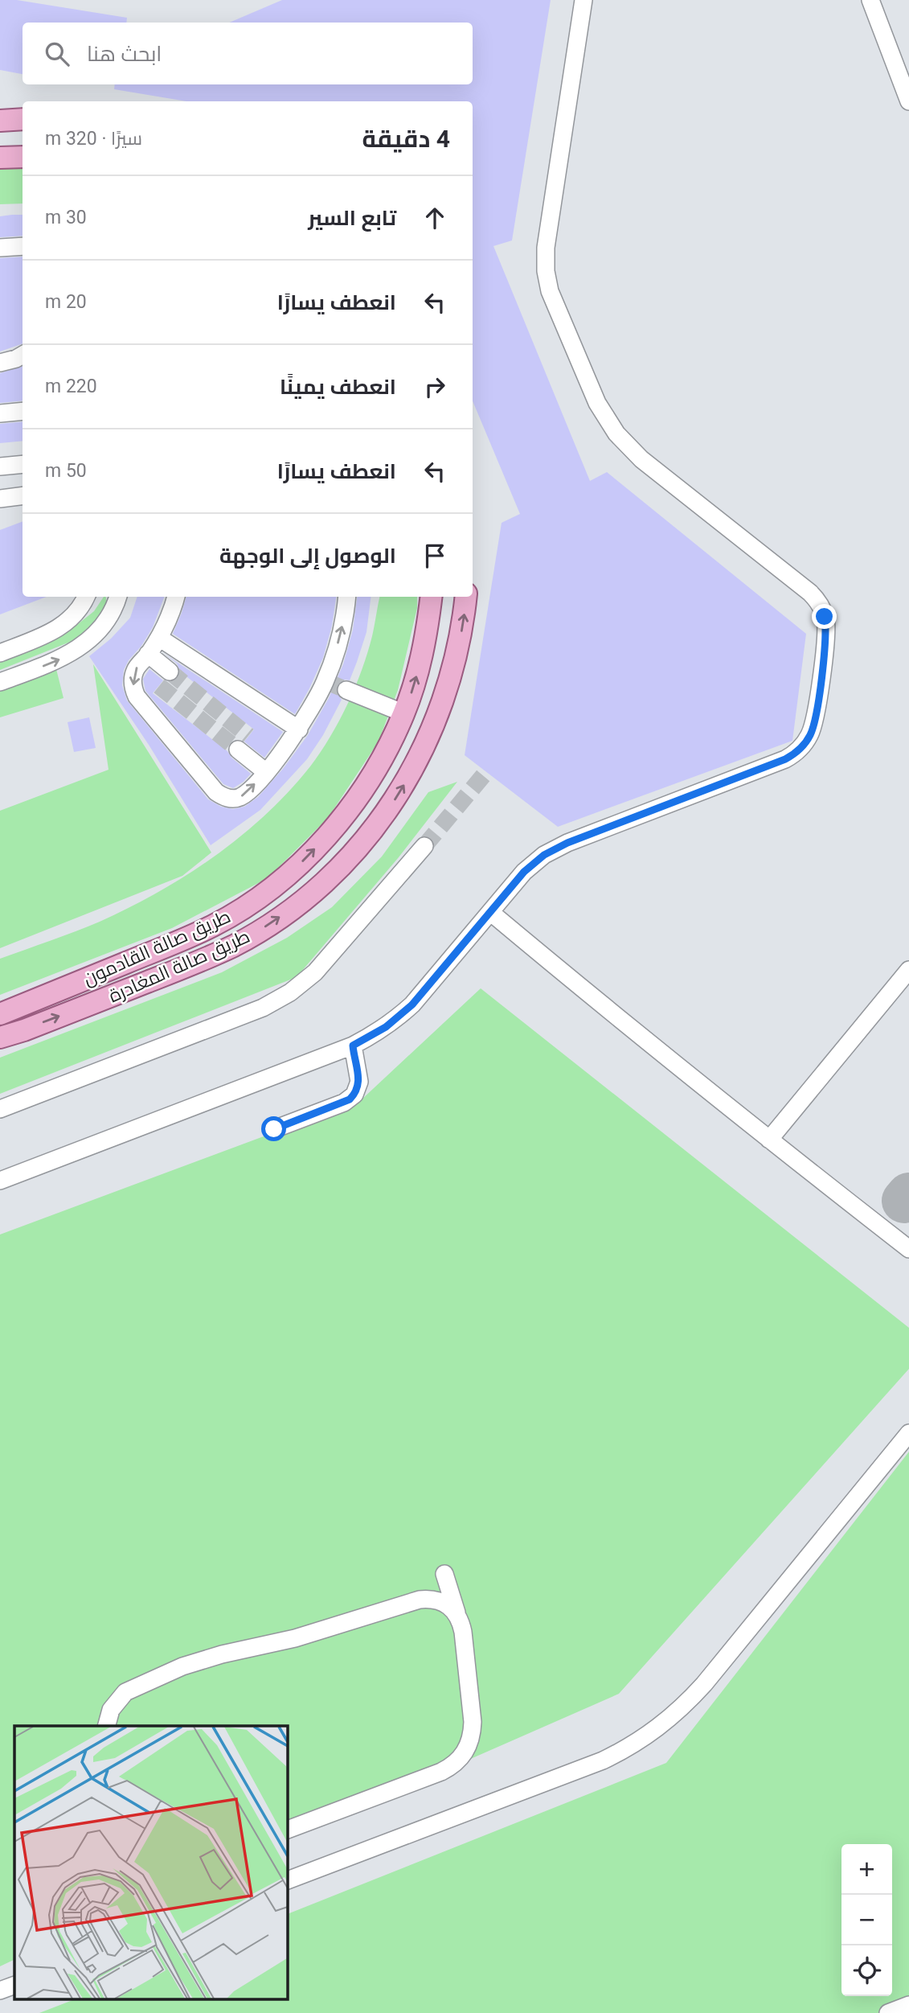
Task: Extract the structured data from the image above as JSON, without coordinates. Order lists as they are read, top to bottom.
{
  "streets": {
    "main road": ["طريق صالة القادمون", "طريق صالة المغادرة"]
  },
  "one_way": ["طريق صالة القادمون", "طريق صالة المغادرة"],
  "page": {
    "search": "ابحث هنا",
    "heading": ["4 دقيقة", "سيرًا · 320 m"],
    "list": [
      ["تابع السير", "30 m"],
      ["انعطف يسارًا", "20 m"],
      ["انعطف يمينًا", "220 m"],
      ["انعطف يسارًا", "50 m"],
      "الوصول إلى الوجهة"
    ],
    "map_buttons": ["+", "−"]
  }
}
